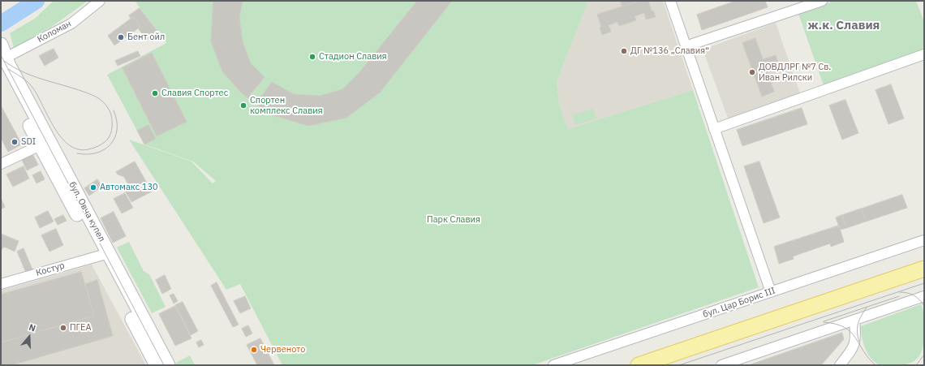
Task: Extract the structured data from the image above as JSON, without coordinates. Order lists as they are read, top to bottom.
{
  "streets": {
    "main road": ["бул. Овча купел"],
    "street": ["Коломан", "Костур", "бул. Цар Борис III"]
  },
  "crossings": [
    ["Коломан", "бул. Овча купел"],
    ["бул. Овча купел", "Костур"]
  ],
  "districts": ["ж.к. Славия"],
  "parks": ["Парк Славия"],
  "places": [
    "Бент ойл",
    "ДГ №136 „Славия“",
    "Стадион Славия",
    "ДОВДЛРГ №7 Св. Иван Рилски",
    "Славия Спортес",
    "Спортен комплекс Славия",
    "SDI",
    "Автомакс 130",
    "ПГЕА",
    "Червеното"
  ],
  "north": "top"
}
